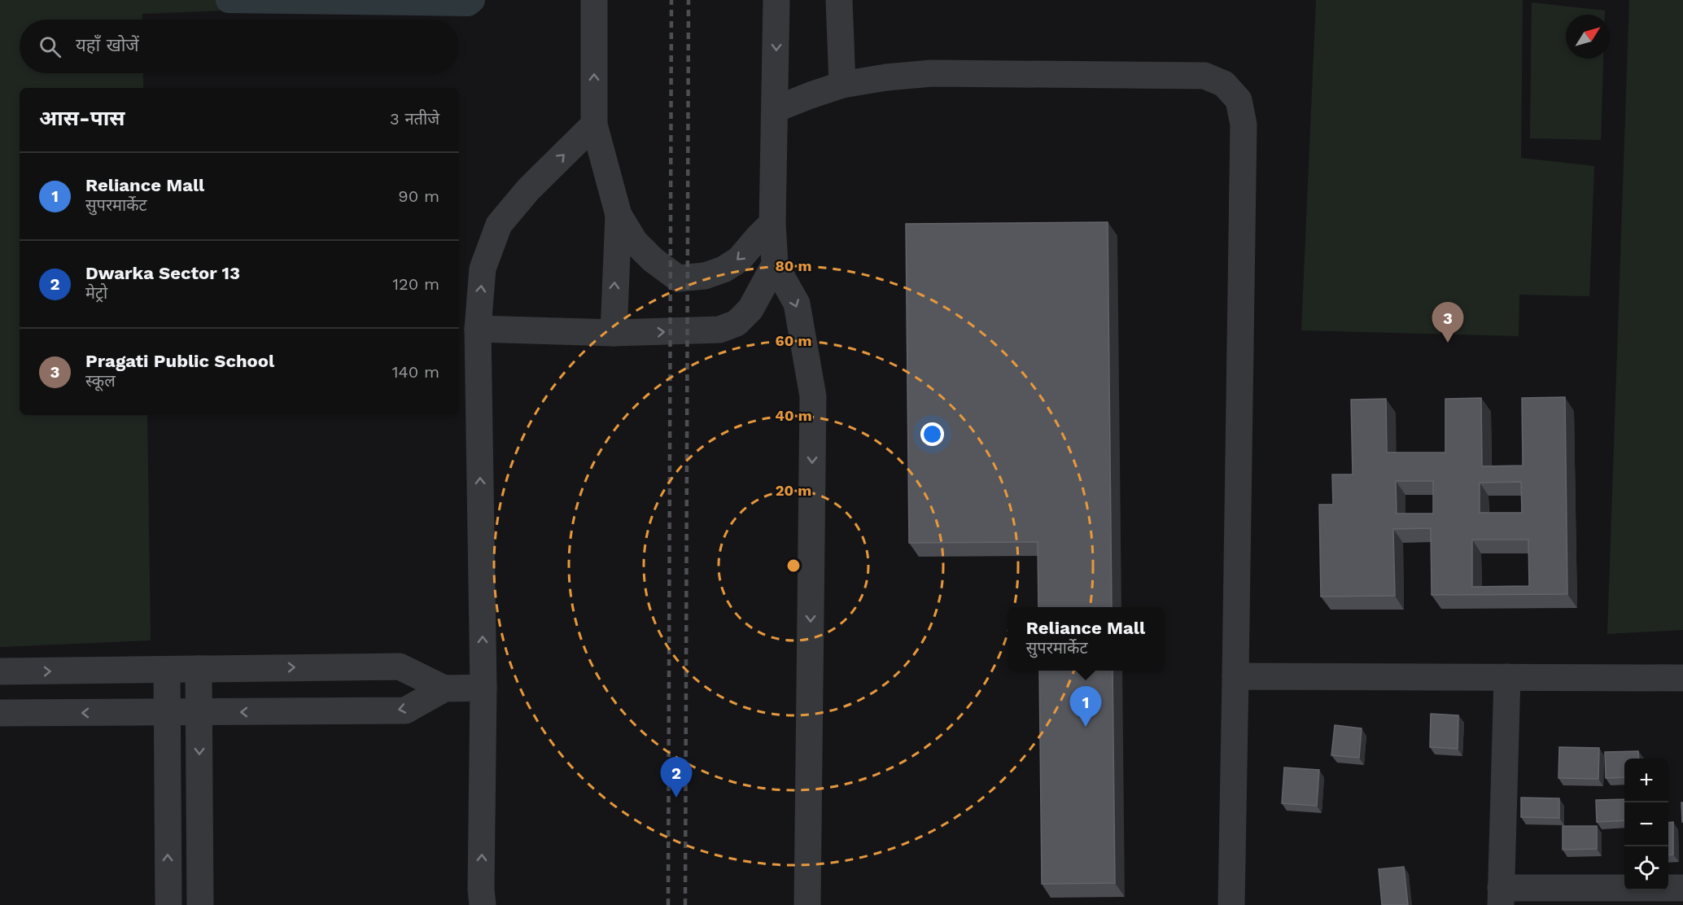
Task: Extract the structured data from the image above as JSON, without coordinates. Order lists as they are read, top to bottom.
{
  "north": "top right",
  "page": {
    "search": "यहाँ खोजें",
    "heading": ["आस-पास", "3 नतीजे"],
    "list": [
      {
        "mark": "1",
        "name": "Reliance Mall",
        "note": "सुपरमार्केट",
        "value": "90 m"
      },
      {
        "mark": "2",
        "name": "Dwarka Sector 13",
        "note": "मेट्रो",
        "value": "120 m"
      },
      {
        "mark": "3",
        "name": "Pragati Public School",
        "note": "स्कूल",
        "value": "140 m"
      }
    ],
    "pins": ["3", "1", "2"],
    "popup": ["Reliance Mall", "सुपरमार्केट"],
    "map_buttons": ["+", "−"]
  },
  "rings": [
    "80 m",
    "60 m",
    "40 m",
    "20 m"
  ]
}
